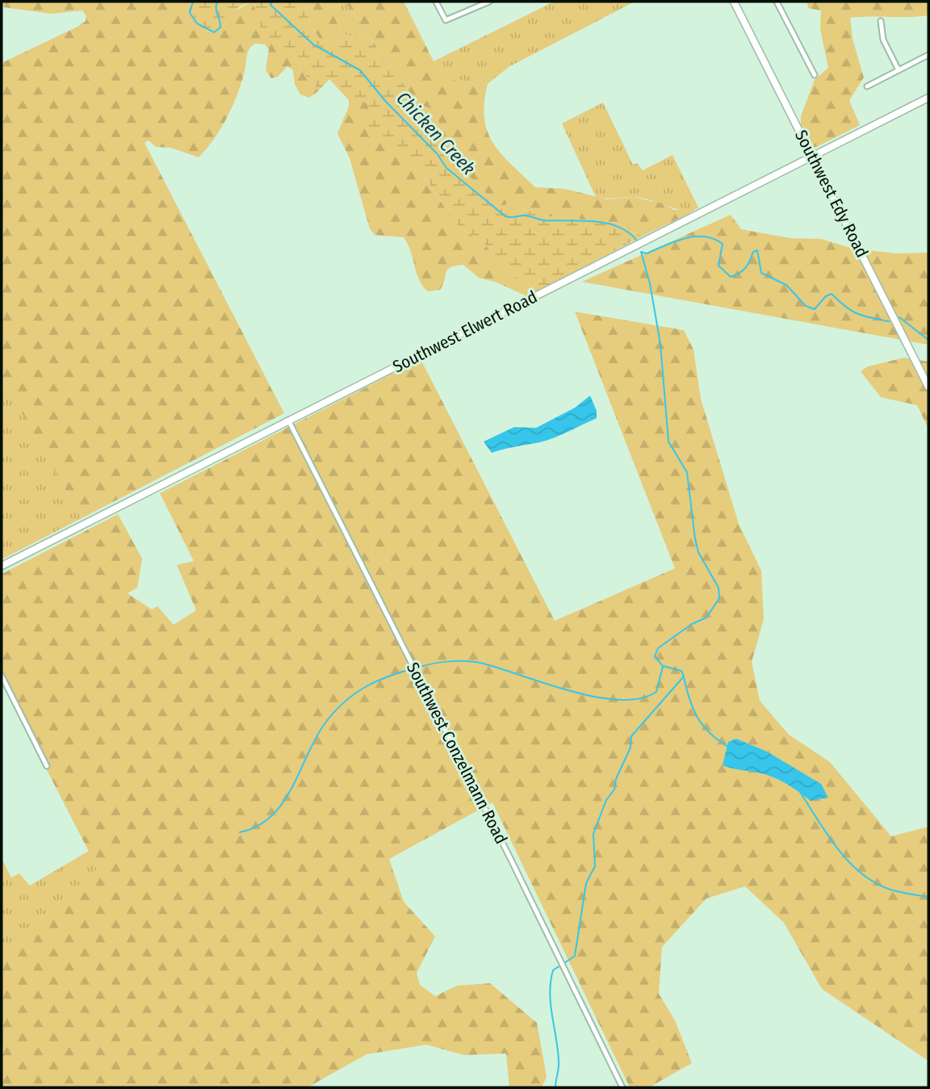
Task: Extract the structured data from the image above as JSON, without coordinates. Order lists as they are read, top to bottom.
{
  "streets": {
    "main road": ["Southwest Edy Road", "Southwest Elwert Road"],
    "street": ["Southwest Conzelmann Road"]
  },
  "crossings": [
    ["Southwest Edy Road", "Southwest Elwert Road"],
    ["Southwest Elwert Road", "Southwest Conzelmann Road"]
  ],
  "water": ["Chicken Creek"]
}
